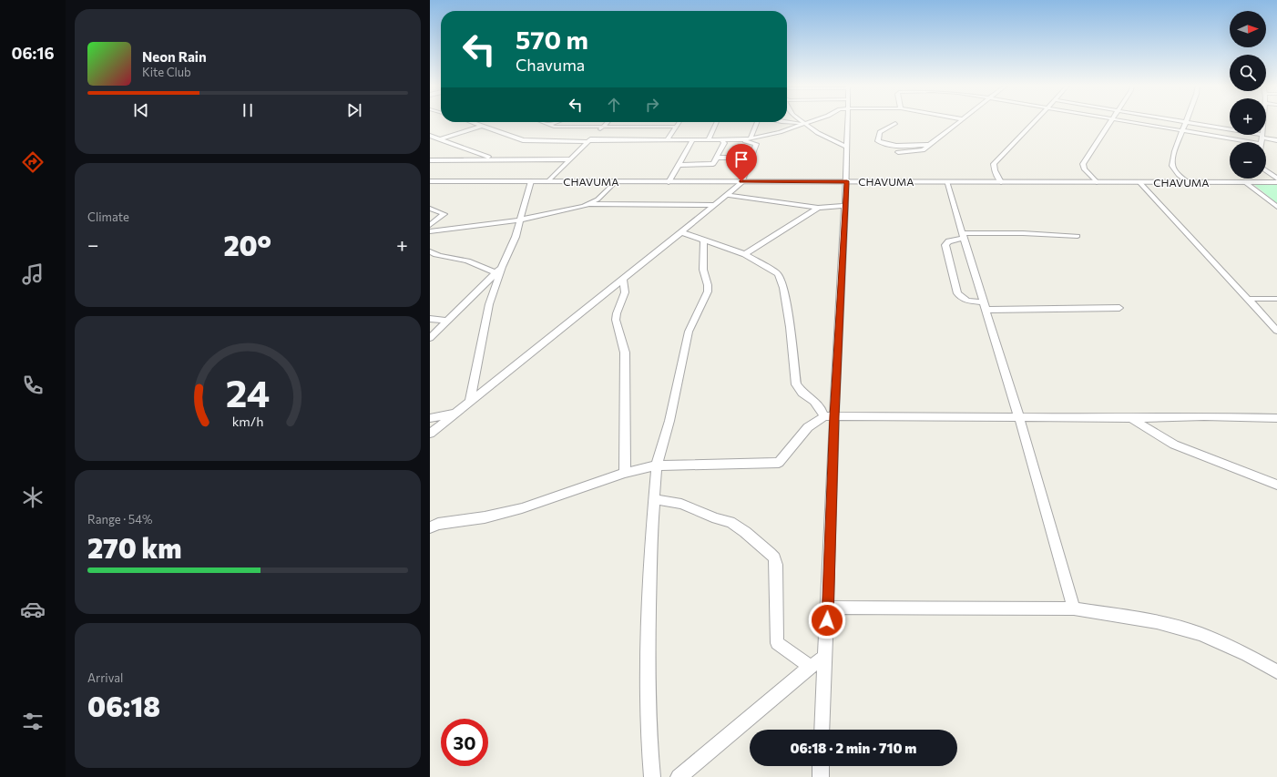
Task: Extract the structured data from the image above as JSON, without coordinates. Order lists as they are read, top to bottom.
{
  "streets": {
    "street": ["CHAVUMA"]
  },
  "north": "right",
  "page": {
    "tabs": "06:16",
    "map_buttons": ["+", "−"],
    "turn": ["570 m", "Chavuma"],
    "song": ["Neon Rain", "Kite Club"],
    "tile": [
      "Climate",
      ["Range · 54%", "270 km"],
      ["Arrival", "06:18"]
    ],
    "heat": ["−", "20°", "+"],
    "limit": "30",
    "trip": "06:18 · 2 min · 710 m",
    "gauge": ["24", "km/h"]
  }
}
